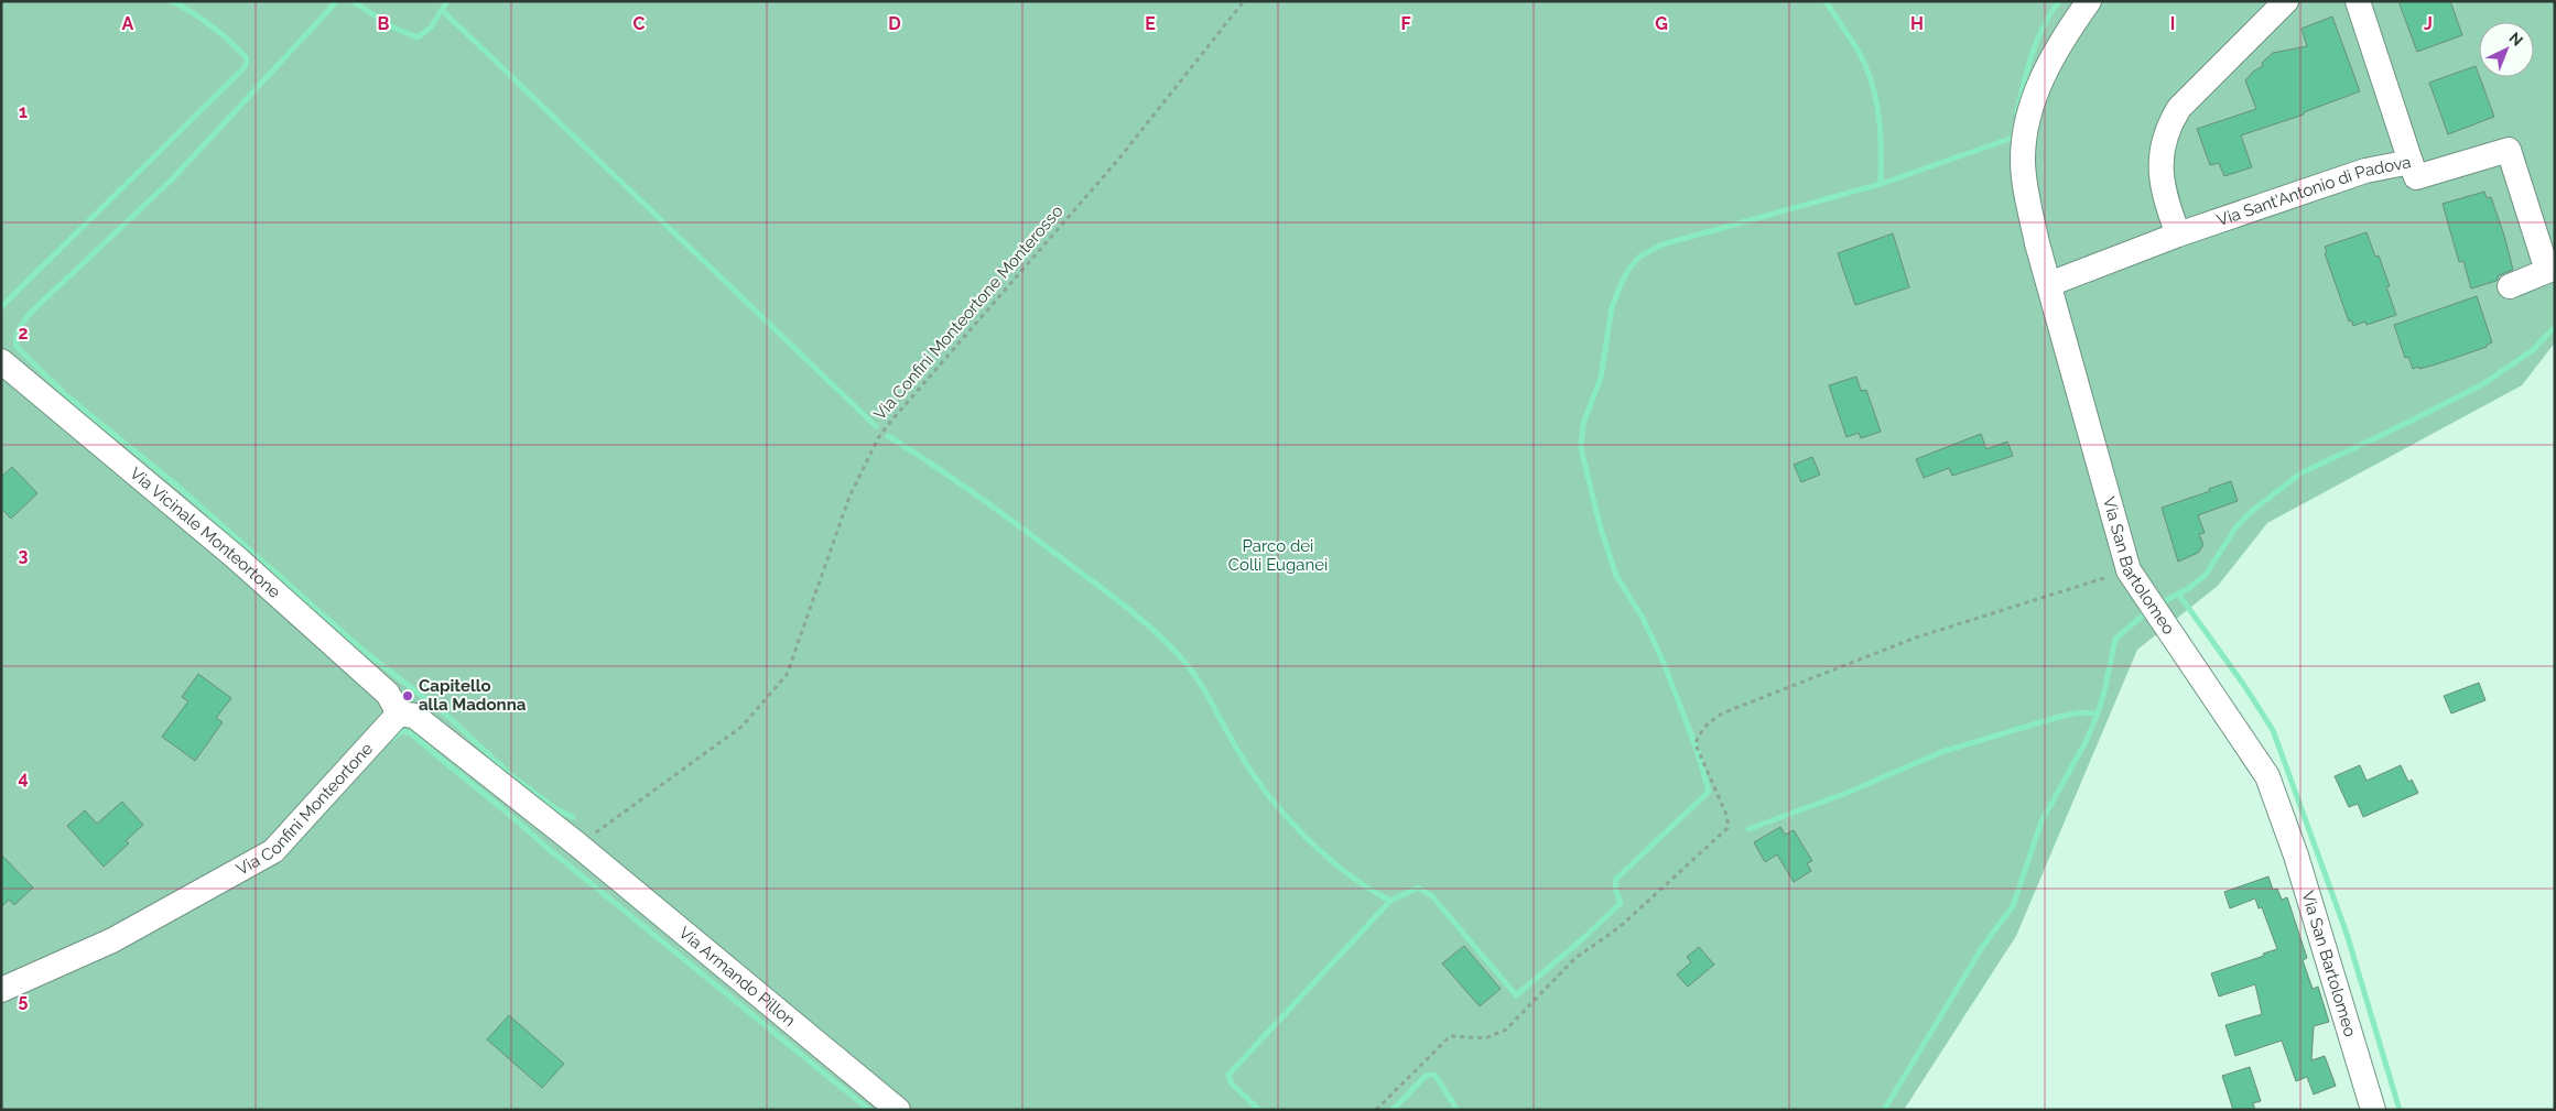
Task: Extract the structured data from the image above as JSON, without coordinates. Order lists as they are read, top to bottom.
{
  "streets": {
    "street": [
      "Via Sant'Antonio di Padova",
      "Via Vicinale Monteortone",
      "Via San Bartolomeo",
      "Via Confini Monteortone",
      "Via Armando Pillon"
    ],
    "path": ["Via Confini Monteortone Monterosso"]
  },
  "crossings": [
    ["Via Sant'Antonio di Padova", "Via San Bartolomeo"],
    ["Via Confini Monteortone Monterosso", "Via Armando Pillon"],
    ["Via Vicinale Monteortone", "Via Confini Monteortone"]
  ],
  "parks": ["Parco dei Colli Euganei"],
  "places": ["Capitello alla Madonna"],
  "north": "top right",
  "grid": {
    "columns": [
      "A",
      "B",
      "C",
      "D",
      "E",
      "F",
      "G",
      "H",
      "I",
      "J"
    ],
    "rows": [
      "1",
      "2",
      "3",
      "4",
      "5"
    ]
  }
}
